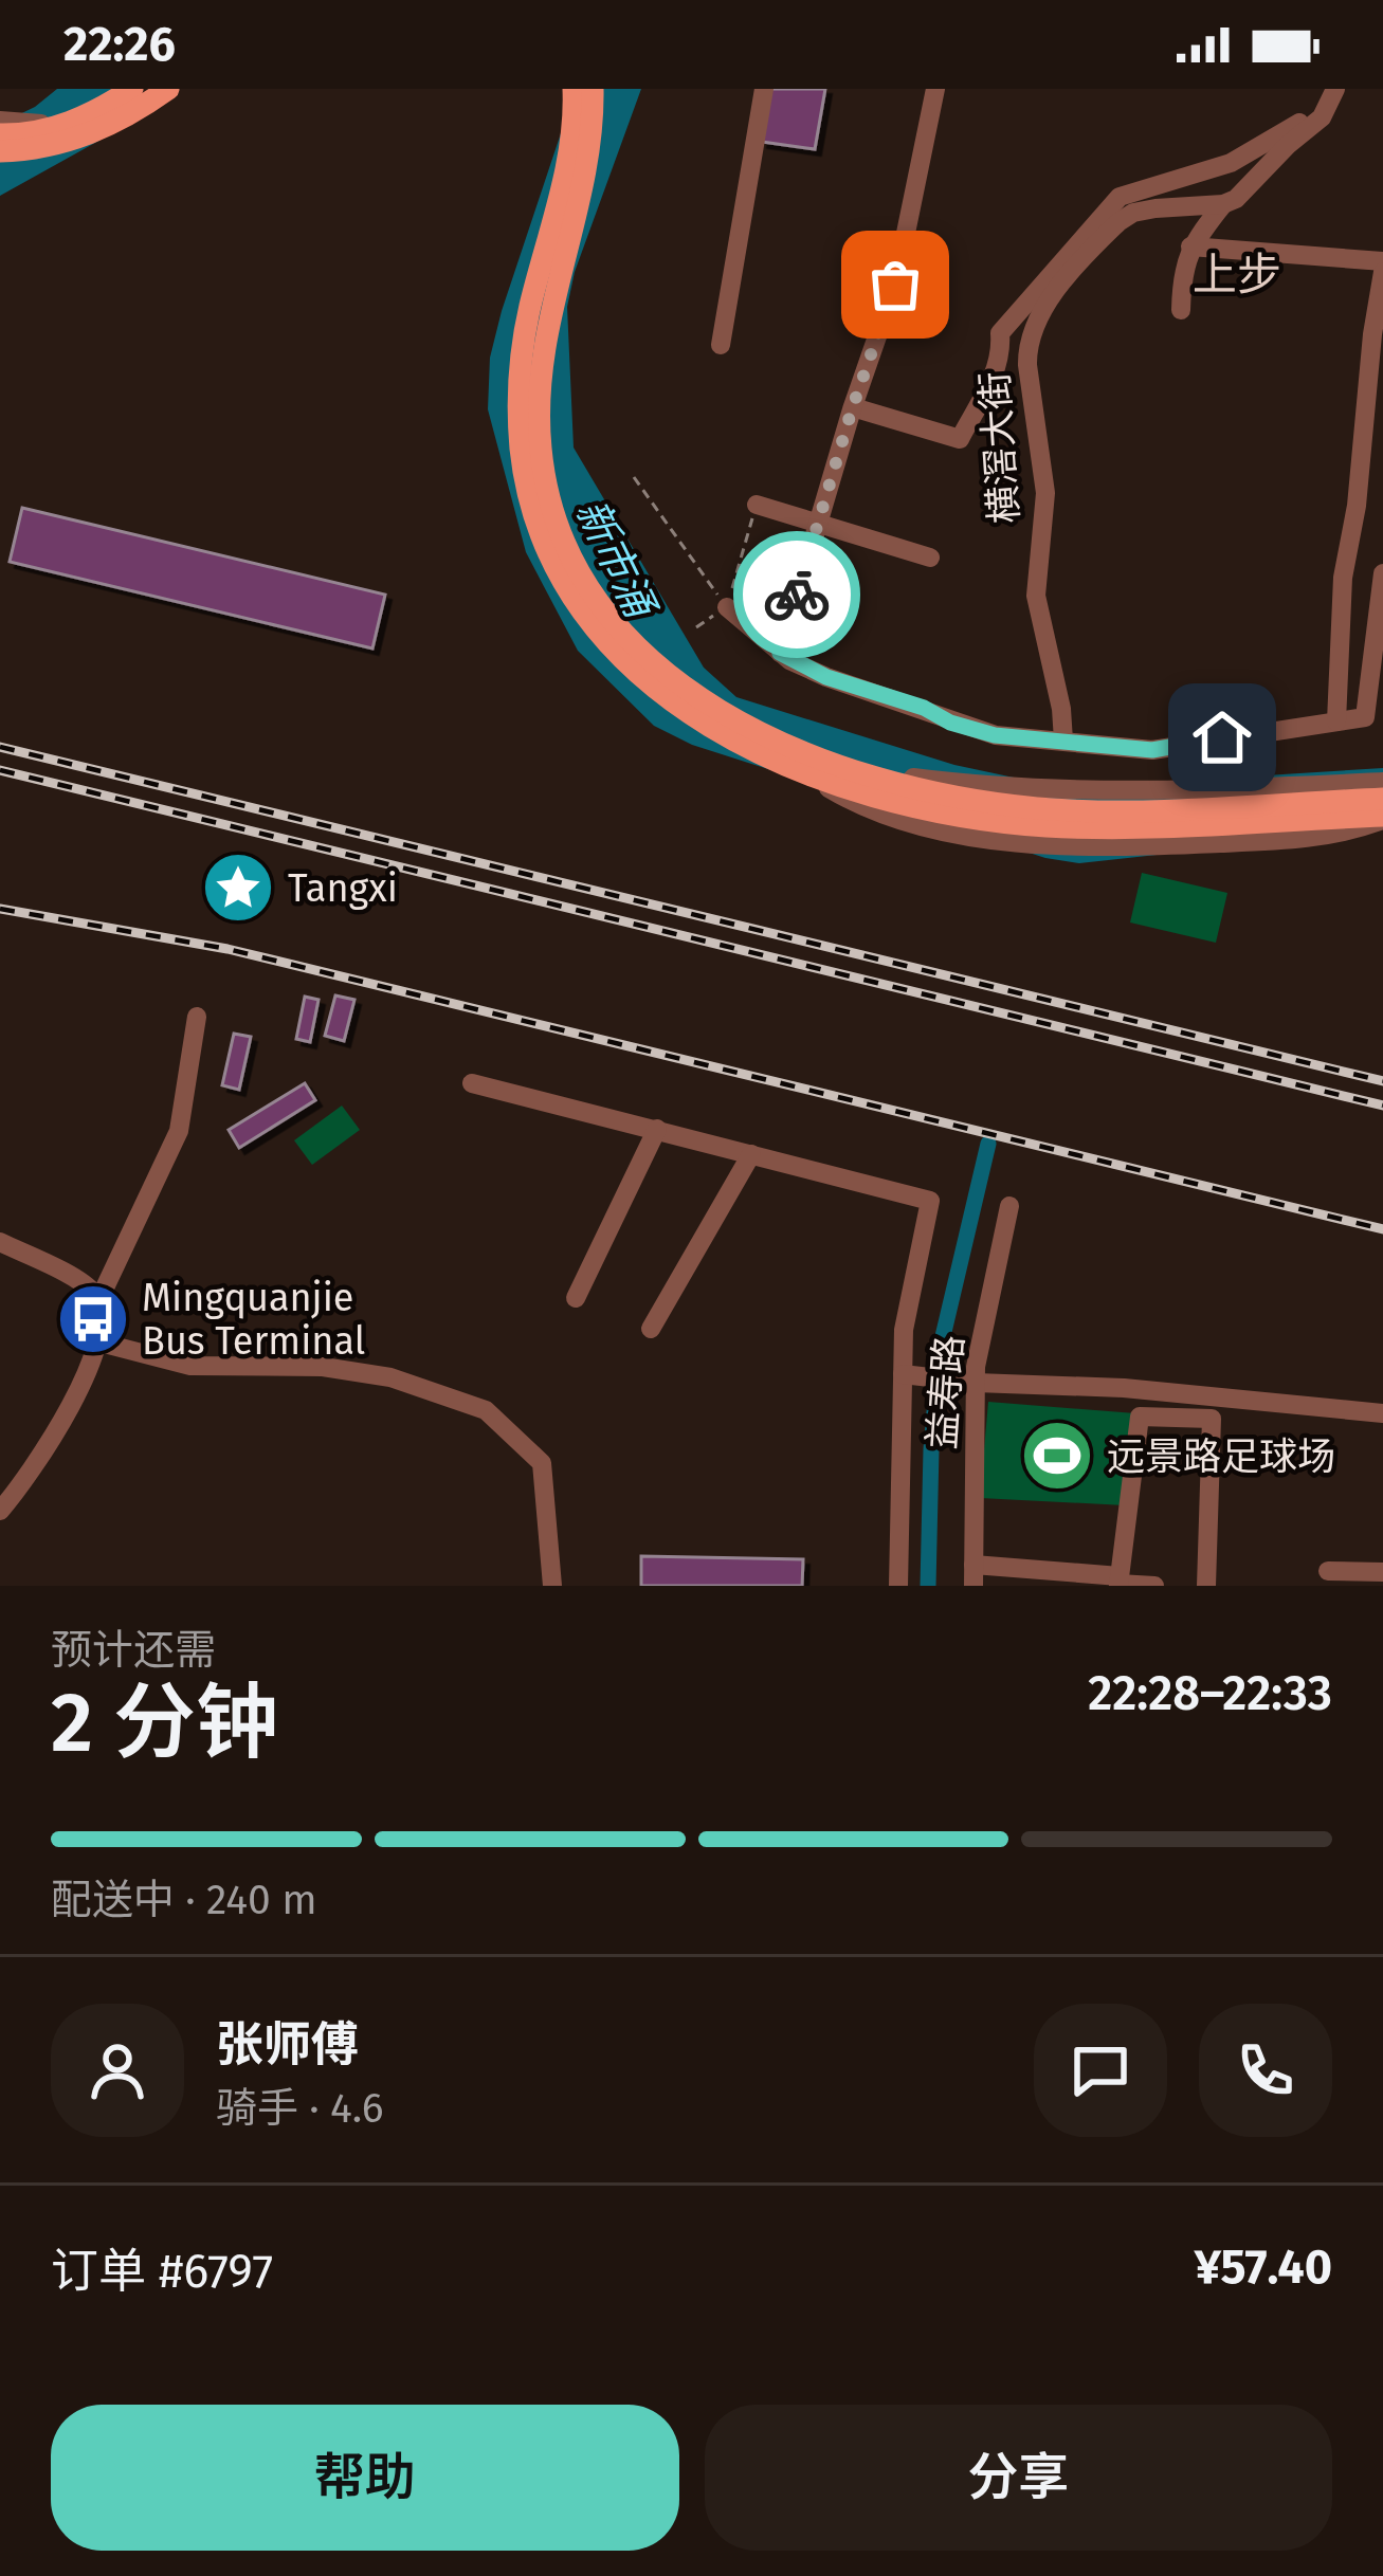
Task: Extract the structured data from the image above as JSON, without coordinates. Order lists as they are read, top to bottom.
{
  "streets": {
    "street": ["横滘大街", "益寿路"]
  },
  "districts": ["上步"],
  "water": ["新市涌"],
  "places": {
    "place": ["Tangxi"],
    "bus stop": ["Mingquanjie Bus Terminal"],
    "sports": ["远景路足球场"]
  },
  "page": {
    "status": "22:26",
    "heading": ["2 分钟", "预计还需", "22:28–22:33"],
    "panel": [
      "张师傅",
      "骑手 · 4.6",
      "订单 #6797",
      "¥57.40"
    ],
    "bar": "配送中 · 240 m",
    "buttons": ["帮助", "分享"]
  }
}
